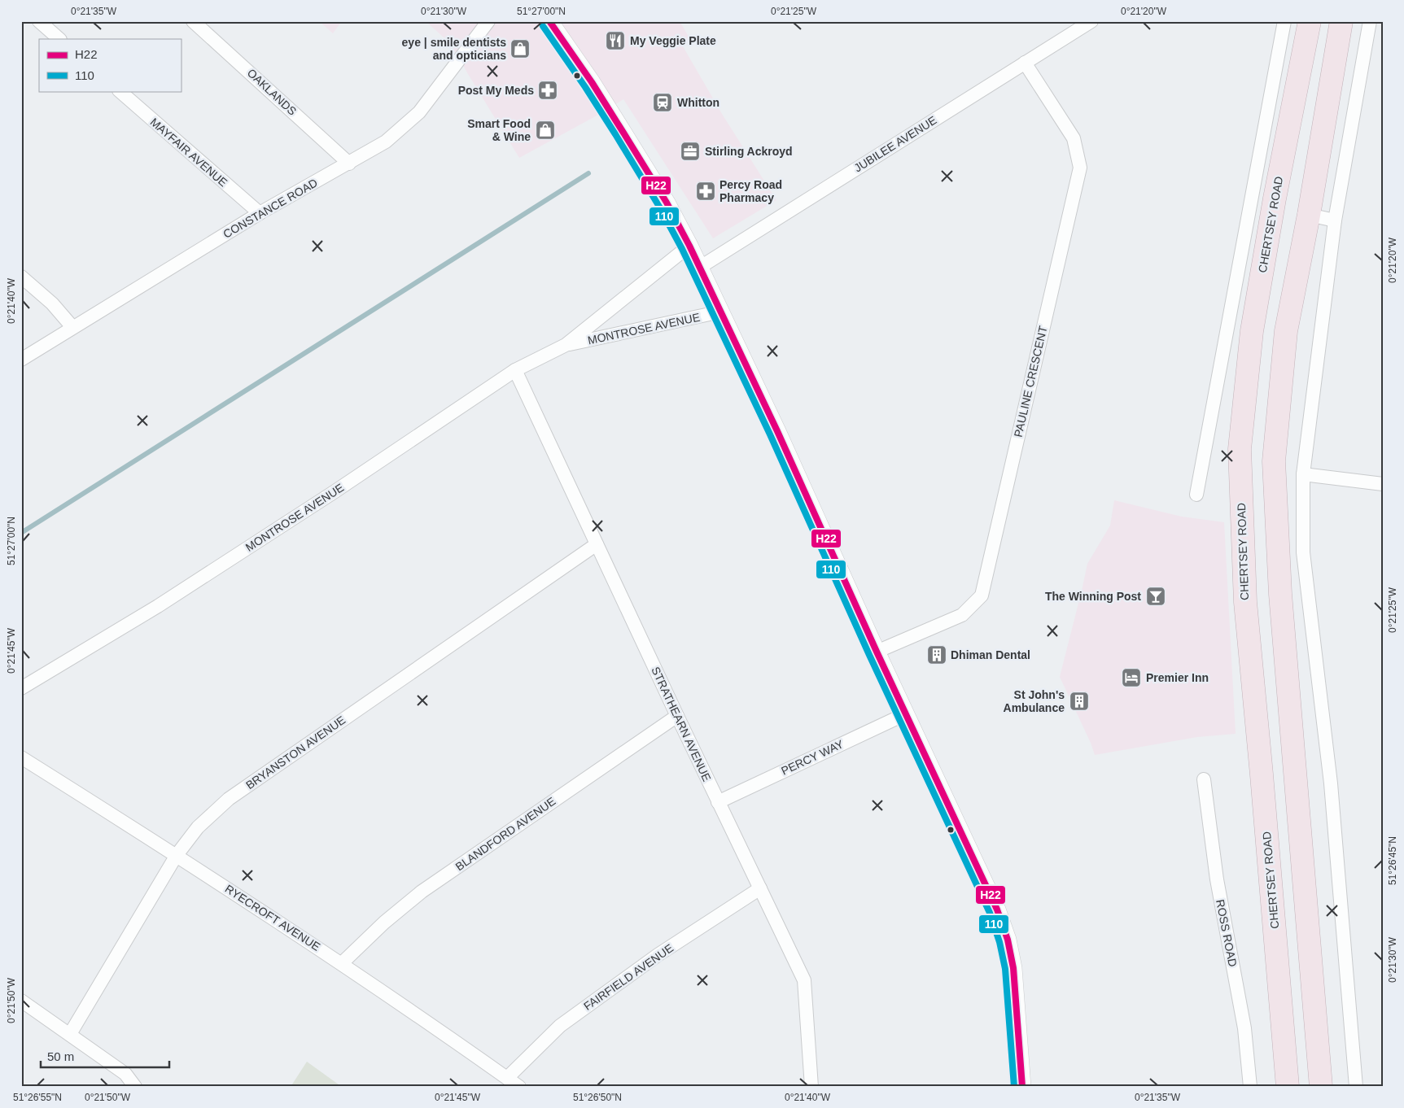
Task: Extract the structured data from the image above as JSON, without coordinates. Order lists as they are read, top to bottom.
{
  "streets": {
    "highway": ["CHERTSEY ROAD"],
    "street": [
      "OAKLANDS",
      "JUBILEE AVENUE",
      "MAYFAIR AVENUE",
      "CONSTANCE ROAD",
      "MONTROSE AVENUE",
      "PAULINE CRESCENT",
      "STRATHEARN AVENUE",
      "BRYANSTON AVENUE",
      "PERCY WAY",
      "BLANDFORD AVENUE",
      "RYECROFT AVENUE",
      "ROSS ROAD",
      "FAIRFIELD AVENUE"
    ]
  },
  "crossings": [
    ["OAKLANDS", "CONSTANCE ROAD"],
    ["JUBILEE AVENUE", "PAULINE CRESCENT"],
    ["MAYFAIR AVENUE", "CONSTANCE ROAD"],
    ["MONTROSE AVENUE", "STRATHEARN AVENUE"],
    ["STRATHEARN AVENUE", "BRYANSTON AVENUE"],
    ["STRATHEARN AVENUE", "PERCY WAY"],
    ["STRATHEARN AVENUE", "BLANDFORD AVENUE"],
    ["STRATHEARN AVENUE", "FAIRFIELD AVENUE"],
    ["BRYANSTON AVENUE", "RYECROFT AVENUE"],
    ["BLANDFORD AVENUE", "RYECROFT AVENUE"],
    ["RYECROFT AVENUE", "FAIRFIELD AVENUE"]
  ],
  "places": {
    "restaurant": ["My Veggie Plate"],
    "shop": ["eye | smile dentists and opticians", "Smart Food & Wine"],
    "pharmacy": ["Post My Meds", "Percy Road Pharmacy"],
    "station": ["Whitton"],
    "office": ["Stirling Ackroyd"],
    "bar": ["The Winning Post"],
    "building": ["Dhiman Dental", "St John's Ambulance"],
    "hotel": ["Premier Inn"]
  },
  "lines": ["transit line H22", "transit line 110"],
  "legend": ["H22", "110"],
  "scale_bar": "50 m",
  "coordinates": [
    "0°21'35\"W",
    "0°21'30\"W",
    "51°27'00\"N",
    "0°21'25\"W",
    "0°21'20\"W",
    "0°21'40\"W",
    "0°21'45\"W",
    "51°26'45\"N",
    "0°21'50\"W",
    "51°26'55\"N",
    "51°26'50\"N"
  ]
}
